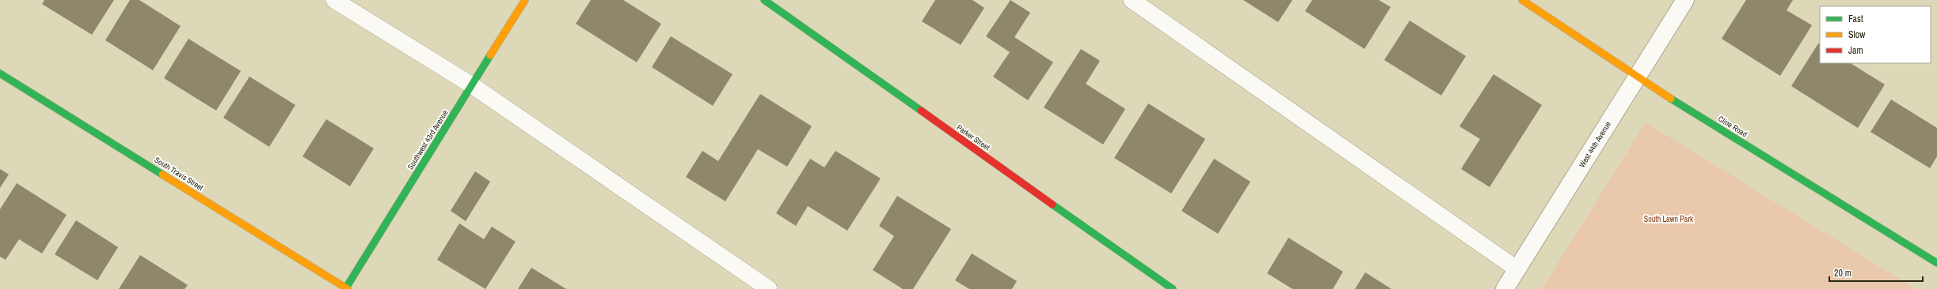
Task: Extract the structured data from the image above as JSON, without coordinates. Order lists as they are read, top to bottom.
{
  "streets": {
    "street": [
      "Cline Road",
      "Parker Street",
      "Southwest 43rd Avenue",
      "West 44th Avenue",
      "South Travis Street"
    ]
  },
  "crossings": [
    ["Cline Road", "West 44th Avenue"],
    ["Southwest 43rd Avenue", "South Travis Street"]
  ],
  "parks": ["South Lawn Park"],
  "legend": ["Fast", "Slow", "Jam"],
  "scale_bar": "20 m"
}
